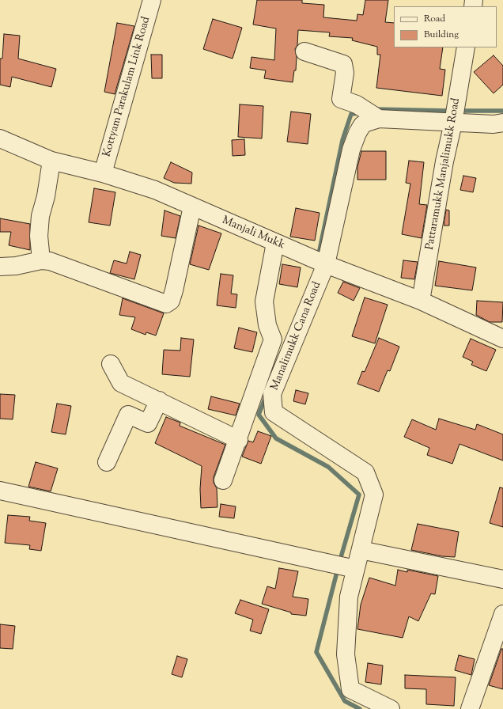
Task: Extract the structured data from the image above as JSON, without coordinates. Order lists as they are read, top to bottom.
{
  "streets": {
    "street": [
      "Kottyam Parakulam Link Road",
      "Pattaramukk Manjalimukk Road",
      "Manjali Mukk",
      "Manalimukk Cana Road"
    ]
  },
  "crossings": [
    ["Kottyam Parakulam Link Road", "Manjali Mukk"],
    ["Pattaramukk Manjalimukk Road", "Manjali Mukk"],
    ["Manjali Mukk", "Manalimukk Cana Road"]
  ],
  "legend": ["Road", "Building"]
}
